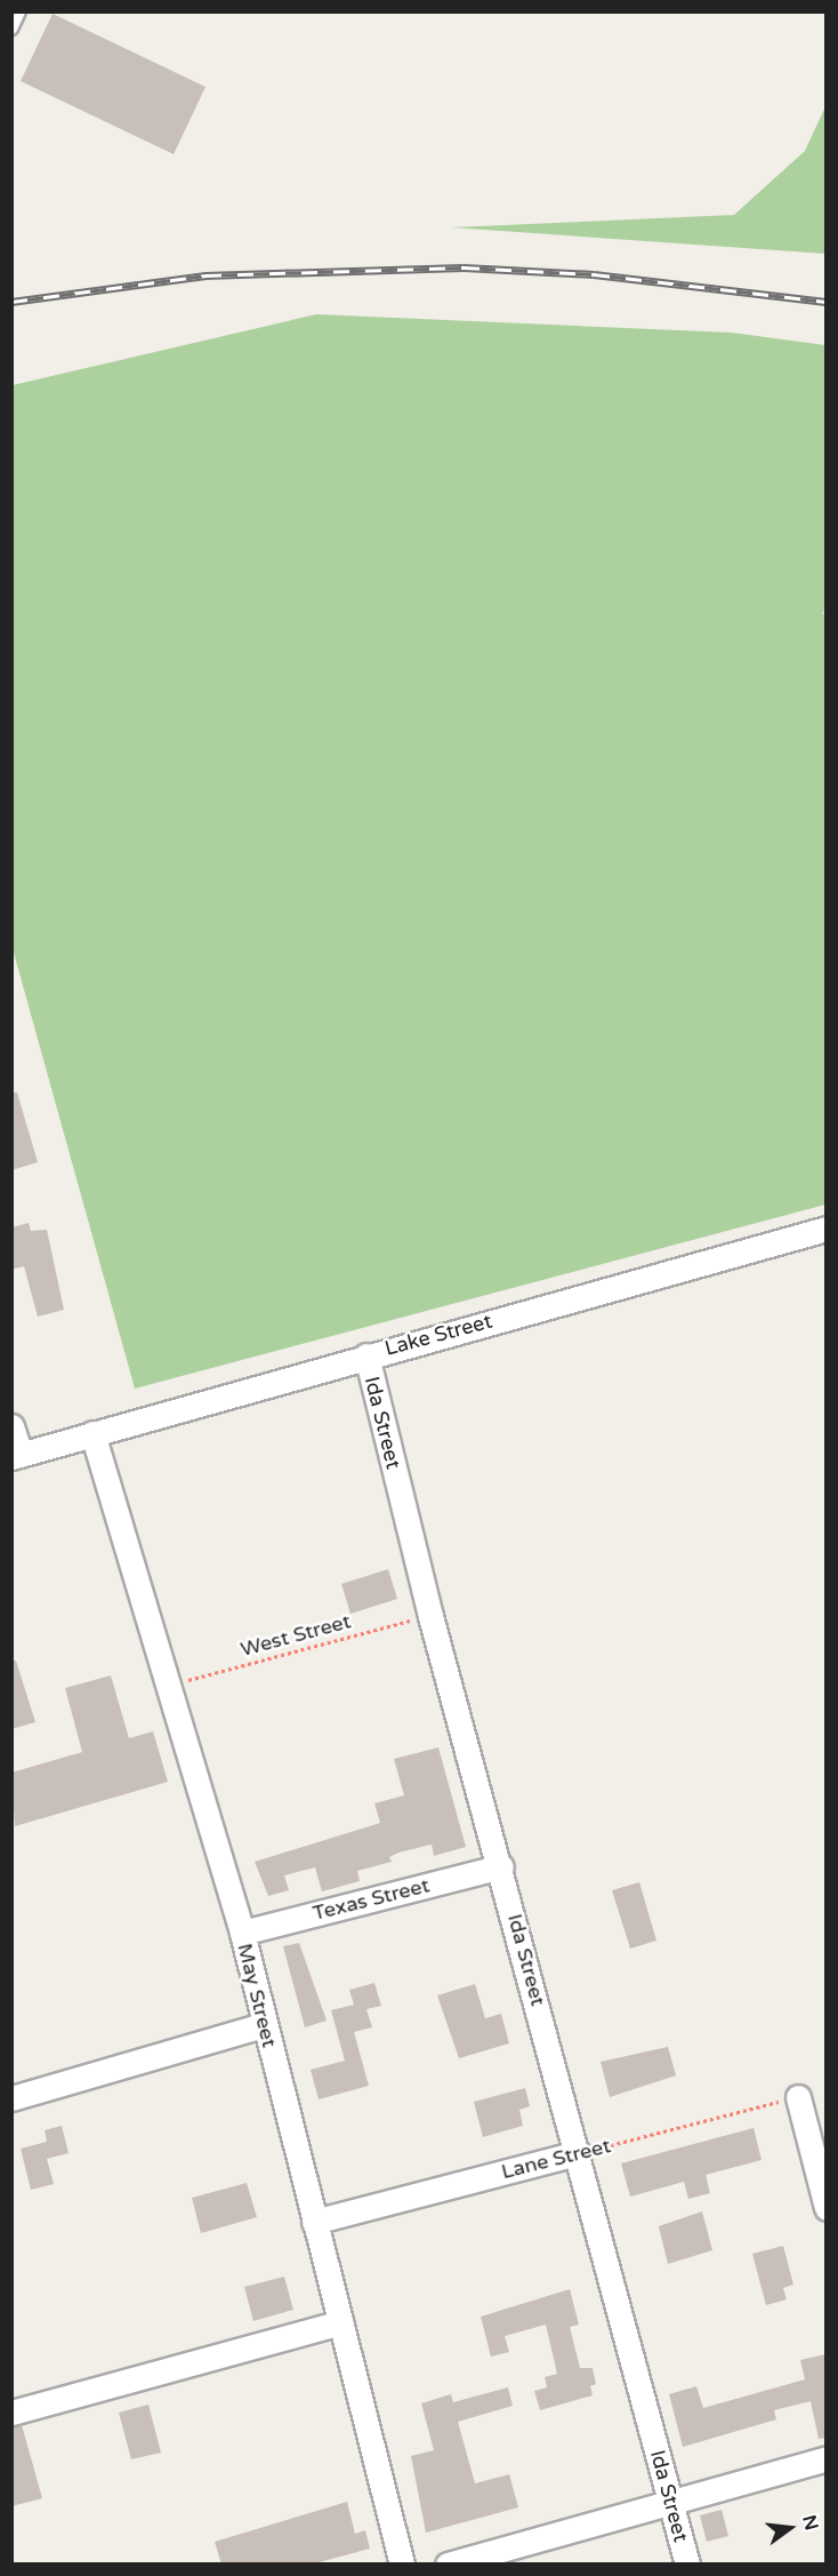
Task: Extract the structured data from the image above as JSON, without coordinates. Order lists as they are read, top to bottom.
{
  "streets": {
    "street": [
      "Lake Street",
      "Ida Street",
      "Texas Street",
      "May Street",
      "Lane Street"
    ],
    "path": ["West Street"]
  },
  "crossings": [
    ["Lake Street", "Ida Street"],
    ["Lake Street", "May Street"],
    ["Ida Street", "West Street"],
    ["Ida Street", "Texas Street"],
    ["Ida Street", "Lane Street"],
    ["West Street", "May Street"],
    ["Texas Street", "May Street"],
    ["May Street", "Lane Street"]
  ],
  "north": "right"
}
